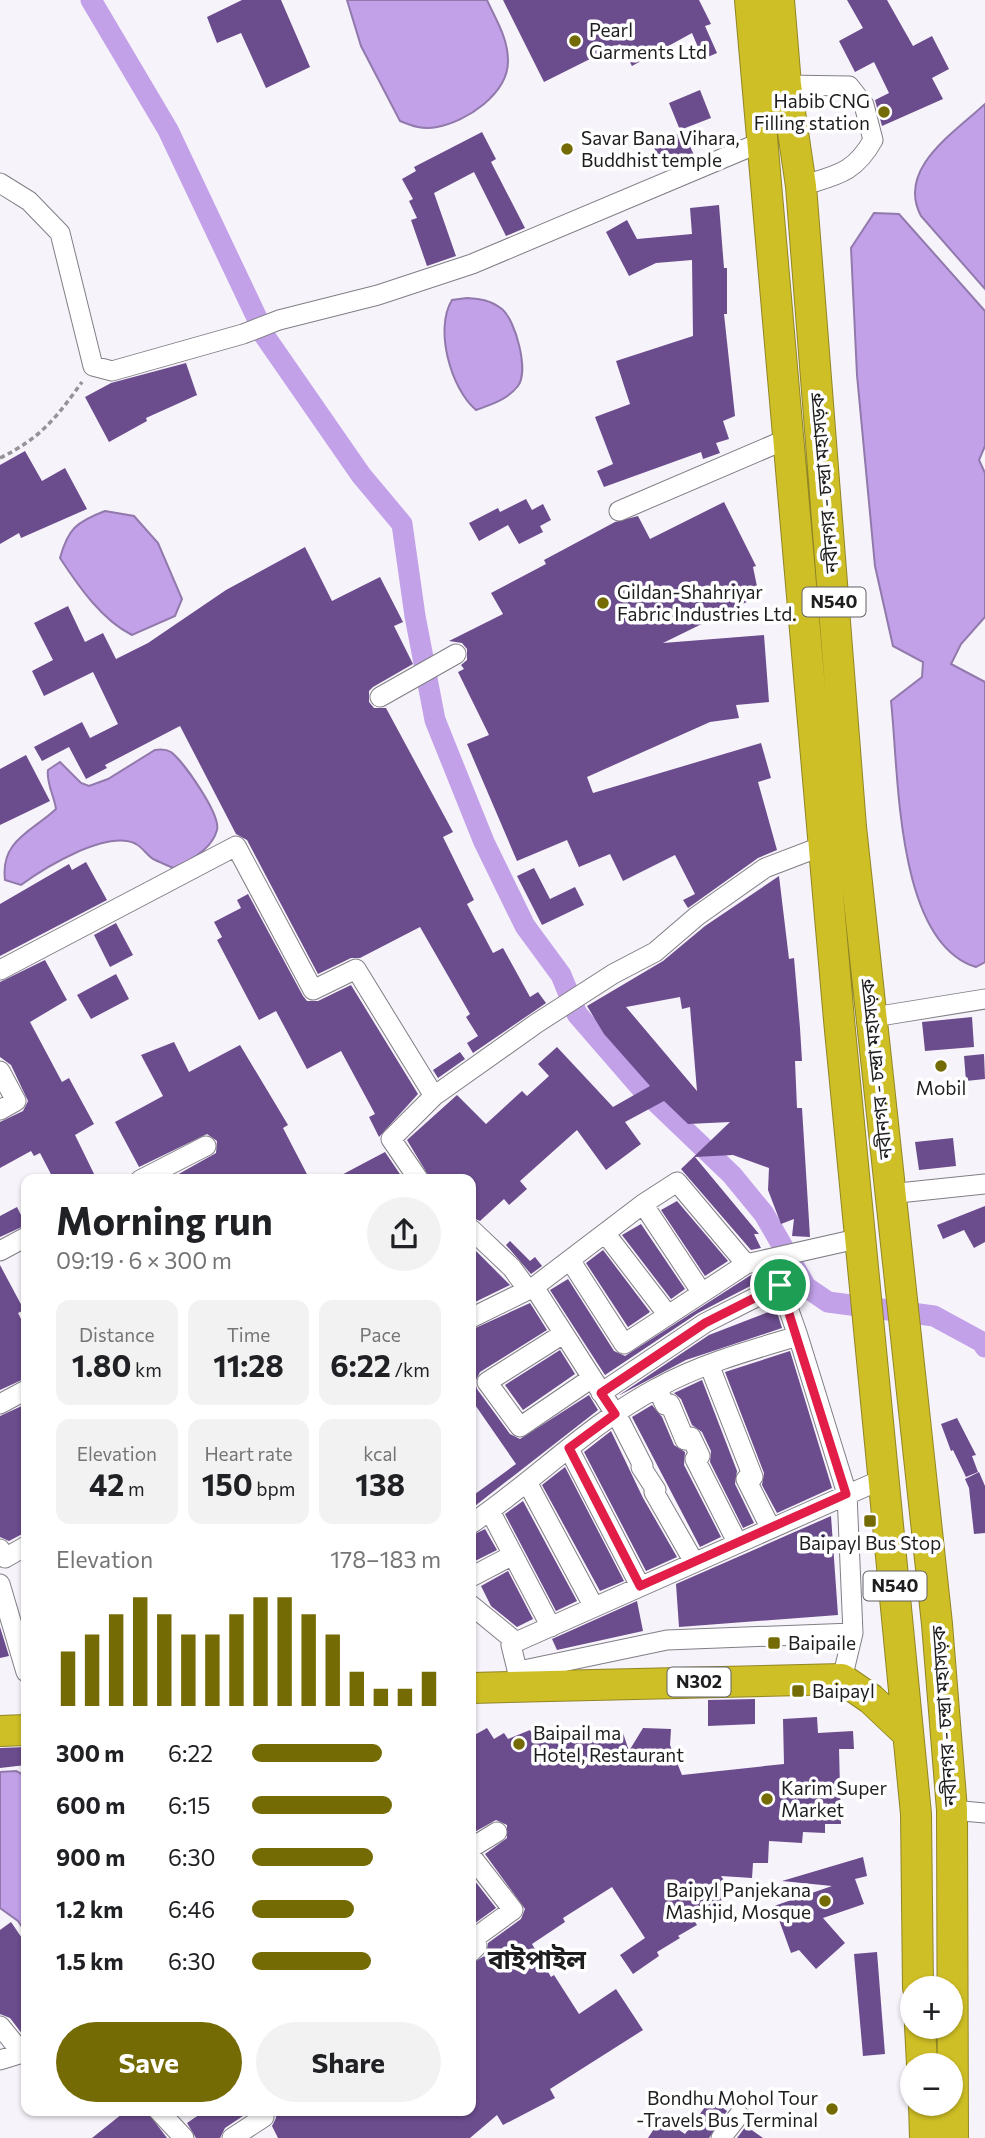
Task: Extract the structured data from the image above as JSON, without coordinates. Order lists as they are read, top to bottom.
{
  "streets": {
    "highway": ["নবীনগর - চন্দ্রা মহাসড়ক", "N540", "N302"]
  },
  "districts": ["বাইপাইল"],
  "places": {
    "other": [
      "Pearl Garments Ltd",
      "Habib CNG Filling station",
      "Savar Bana Vihara, Buddhist temple",
      "Gildan-Shahriyar Fabric Industries Ltd.",
      "Mobil",
      "Baipail ma Hotel, Restaurant",
      "Karim Super Market",
      "Baipyl Panjekana Mashjid, Mosque",
      "Bondhu Mohol Tour -Travels Bus Terminal"
    ],
    "transit": ["Baipayl Bus Stop", "Baipaile", "Baipayl"]
  },
  "page": {
    "heading": ["Morning run", "09:19 · 6 × 300 m"],
    "stats": [
      ["Distance", "1.80 km"],
      ["Time", "11:28"],
      ["Pace", "6:22 /km"],
      ["Elevation", "42 m"],
      ["Heart rate", "150 bpm"],
      ["kcal", "138"]
    ],
    "chart": ["Elevation", "178–183 m"],
    "list": [
      {
        "name": "300 m",
        "note": "6:22"
      },
      {
        "name": "600 m",
        "note": "6:15"
      },
      {
        "name": "900 m",
        "note": "6:30"
      },
      {
        "name": "1.2 km",
        "note": "6:46"
      },
      {
        "name": "1.5 km",
        "note": "6:30"
      }
    ],
    "map_buttons": ["+", "−"],
    "buttons": ["Save", "Share"]
  }
}
